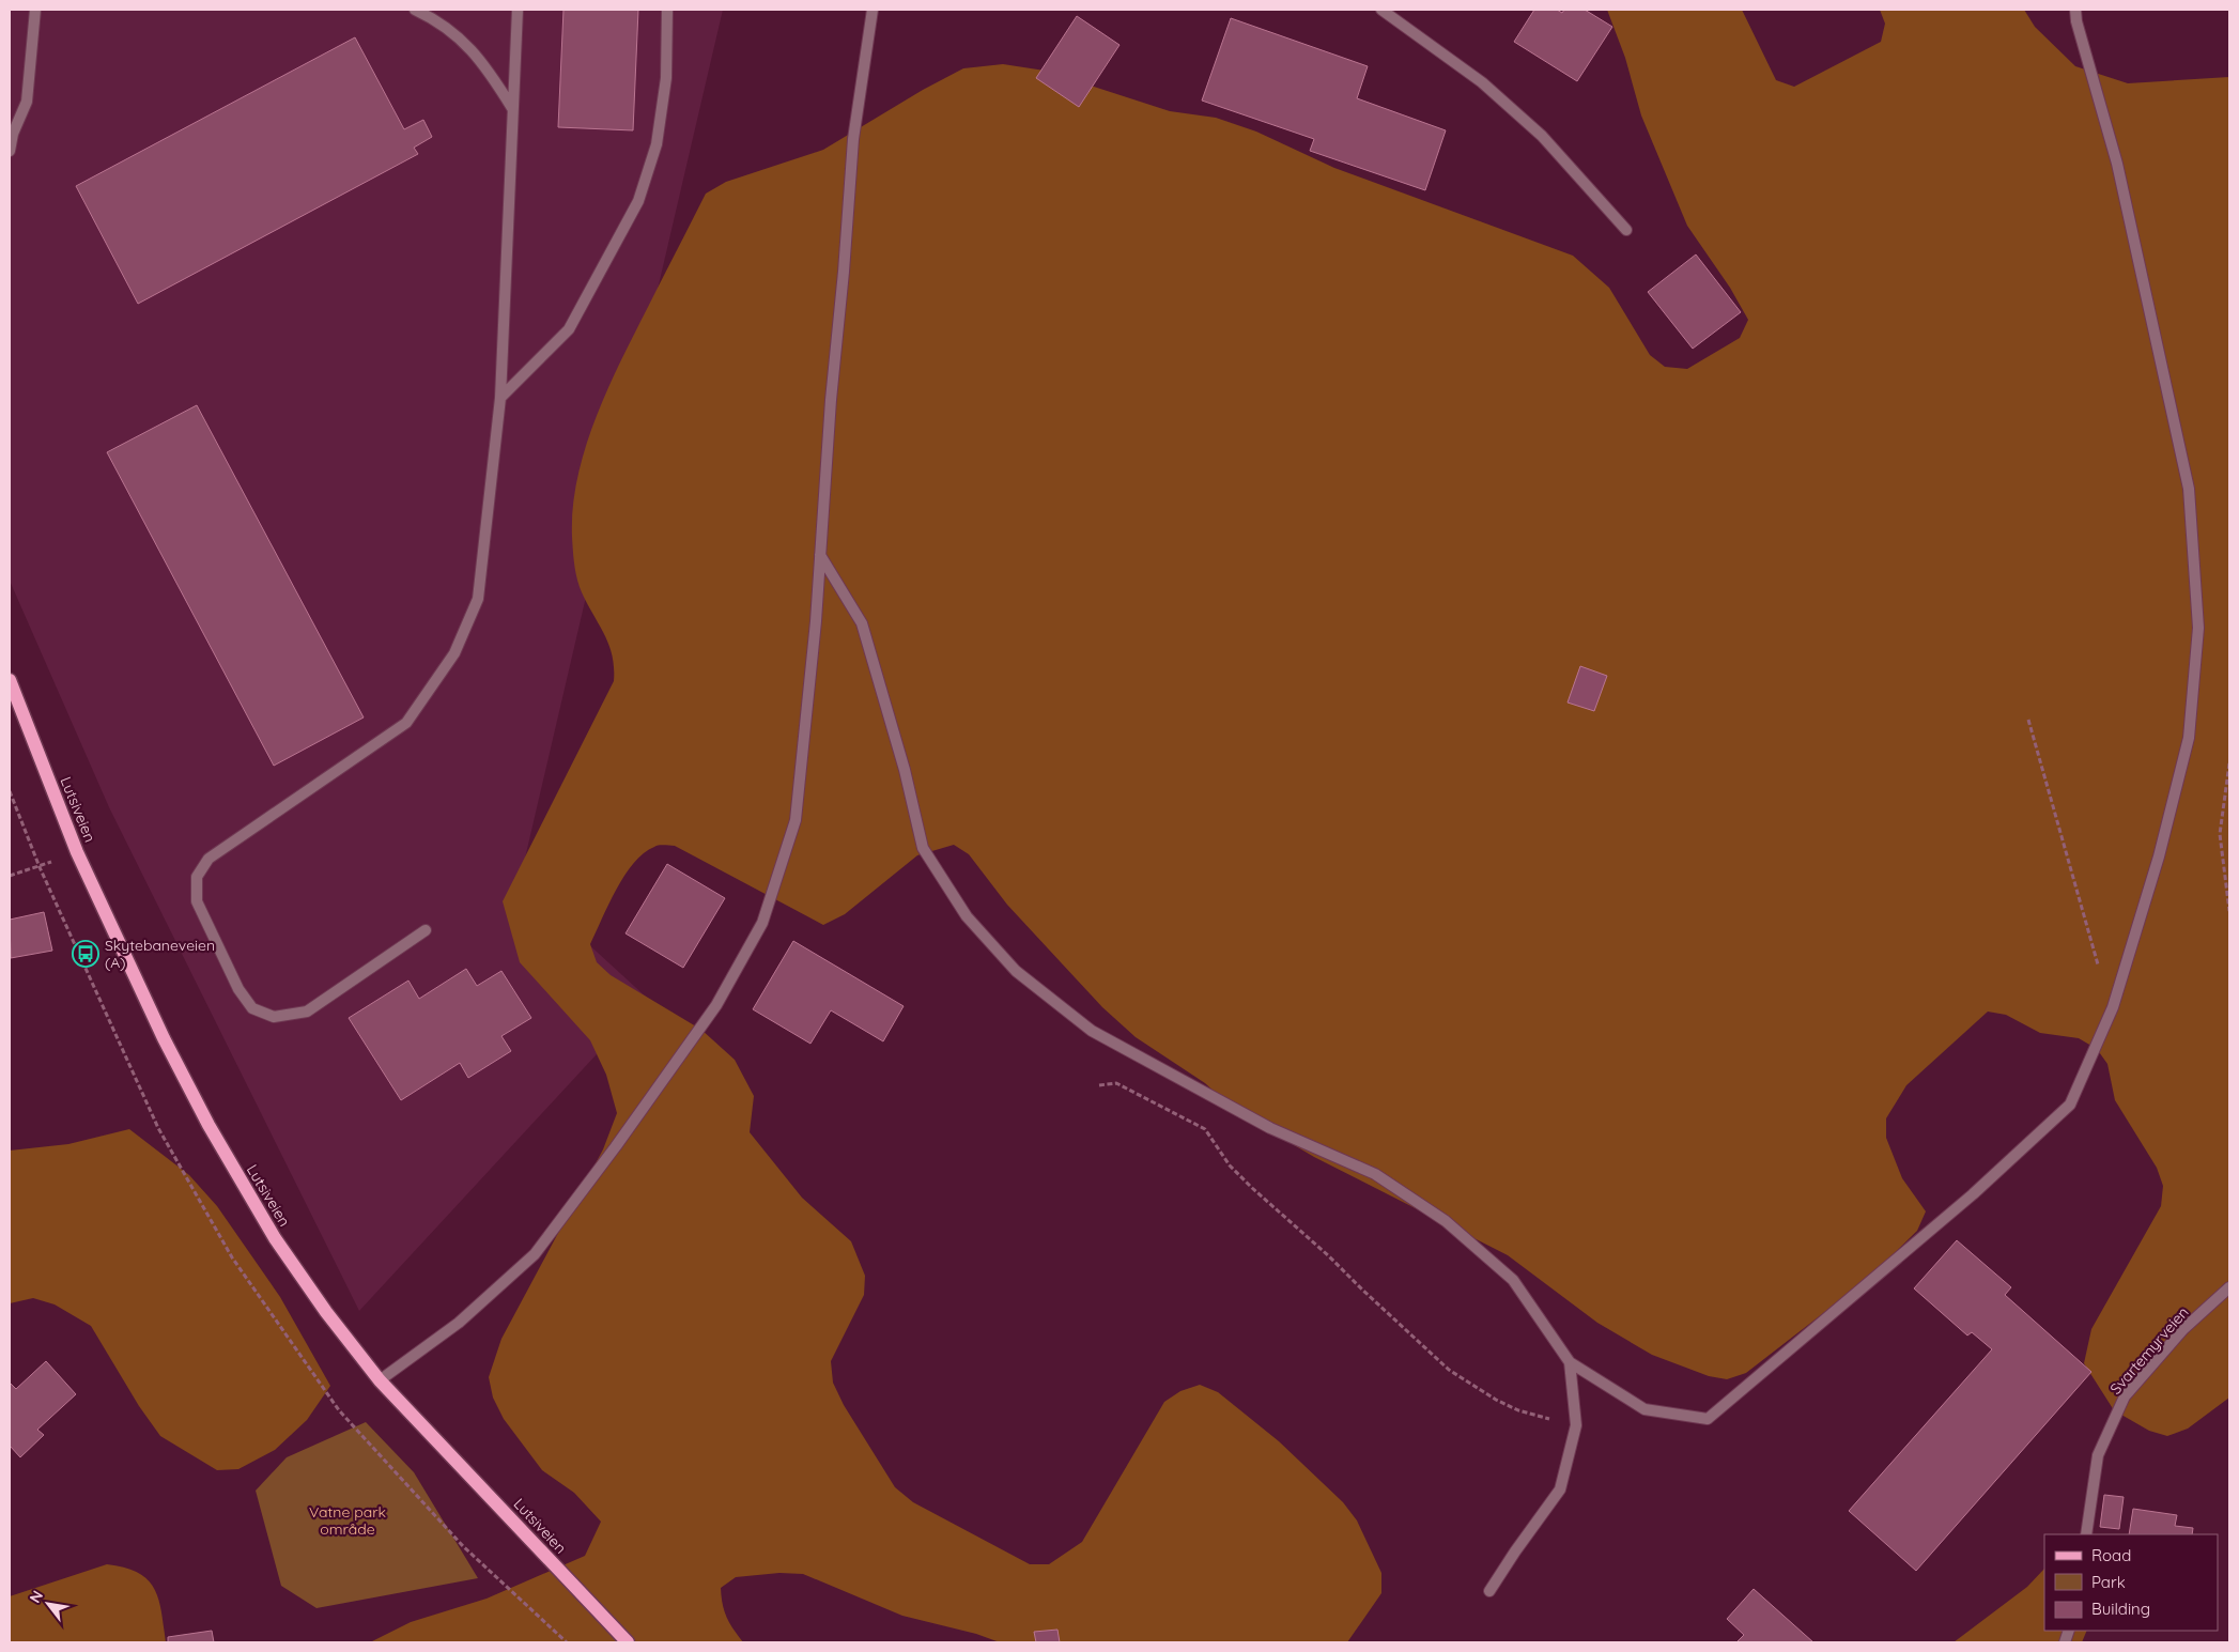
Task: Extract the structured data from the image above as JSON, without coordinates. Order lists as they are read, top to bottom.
{
  "streets": {
    "main road": ["Lutsiveien"],
    "lane": ["Svartemyrveien"]
  },
  "parks": ["Vatne park område"],
  "places": {
    "bus stop": ["Skytebaneveien (A)"]
  },
  "legend": ["Road", "Park", "Building"],
  "north": "top left"
}
